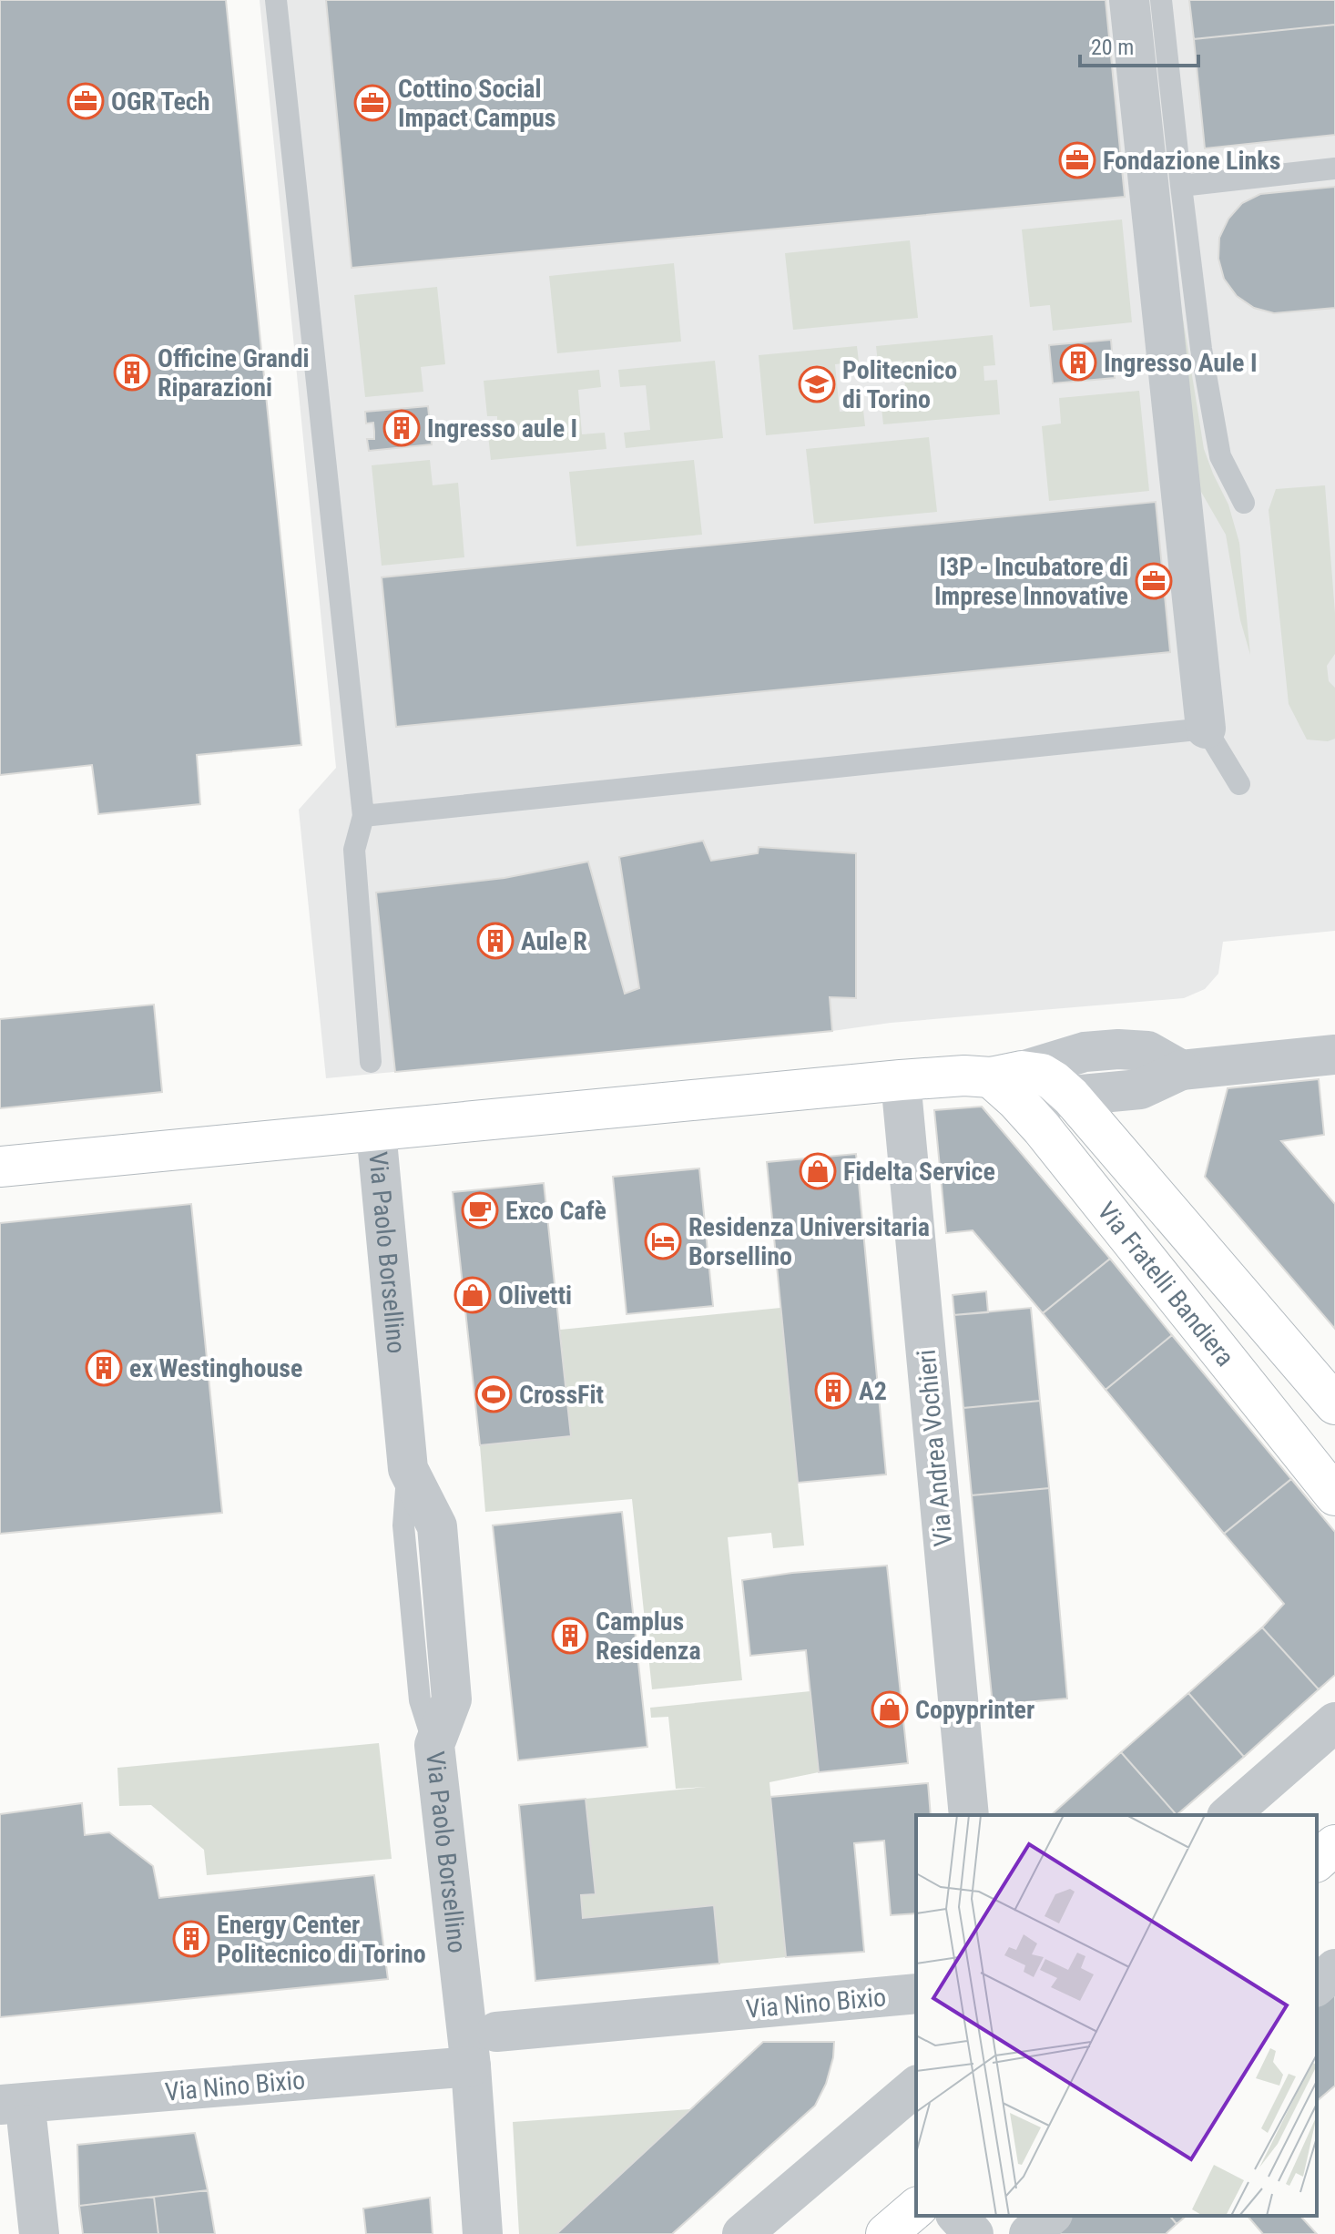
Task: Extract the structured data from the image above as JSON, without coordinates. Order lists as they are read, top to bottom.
{
  "streets": {
    "street": [
      "Via Paolo Borsellino",
      "Via Fratelli Bandiera",
      "Via Andrea Vochieri",
      "Via Nino Bixio"
    ]
  },
  "crossings": [
    ["Via Paolo Borsellino", "Via Fratelli Bandiera"],
    ["Via Paolo Borsellino", "Via Andrea Vochieri"],
    ["Via Paolo Borsellino", "Via Nino Bixio"]
  ],
  "places": {
    "office": [
      "OGR Tech",
      "Cottino Social Impact Campus",
      "Fondazione Links",
      "I3P - Incubatore di Imprese Innovative"
    ],
    "building": [
      "Ingresso Aule I",
      "Officine Grandi Riparazioni",
      "Ingresso aule I",
      "Aule R",
      "ex Westinghouse",
      "A2",
      "Camplus Residenza",
      "Energy Center Politecnico di Torino"
    ],
    "school or university": ["Politecnico di Torino"],
    "shop": ["Fidelta Service", "Olivetti", "Copyprinter"],
    "cafe": ["Exco Cafè"],
    "hotel": ["Residenza Universitaria Borsellino"],
    "sports": ["CrossFit"]
  },
  "scale_bar": "20 m"
}
